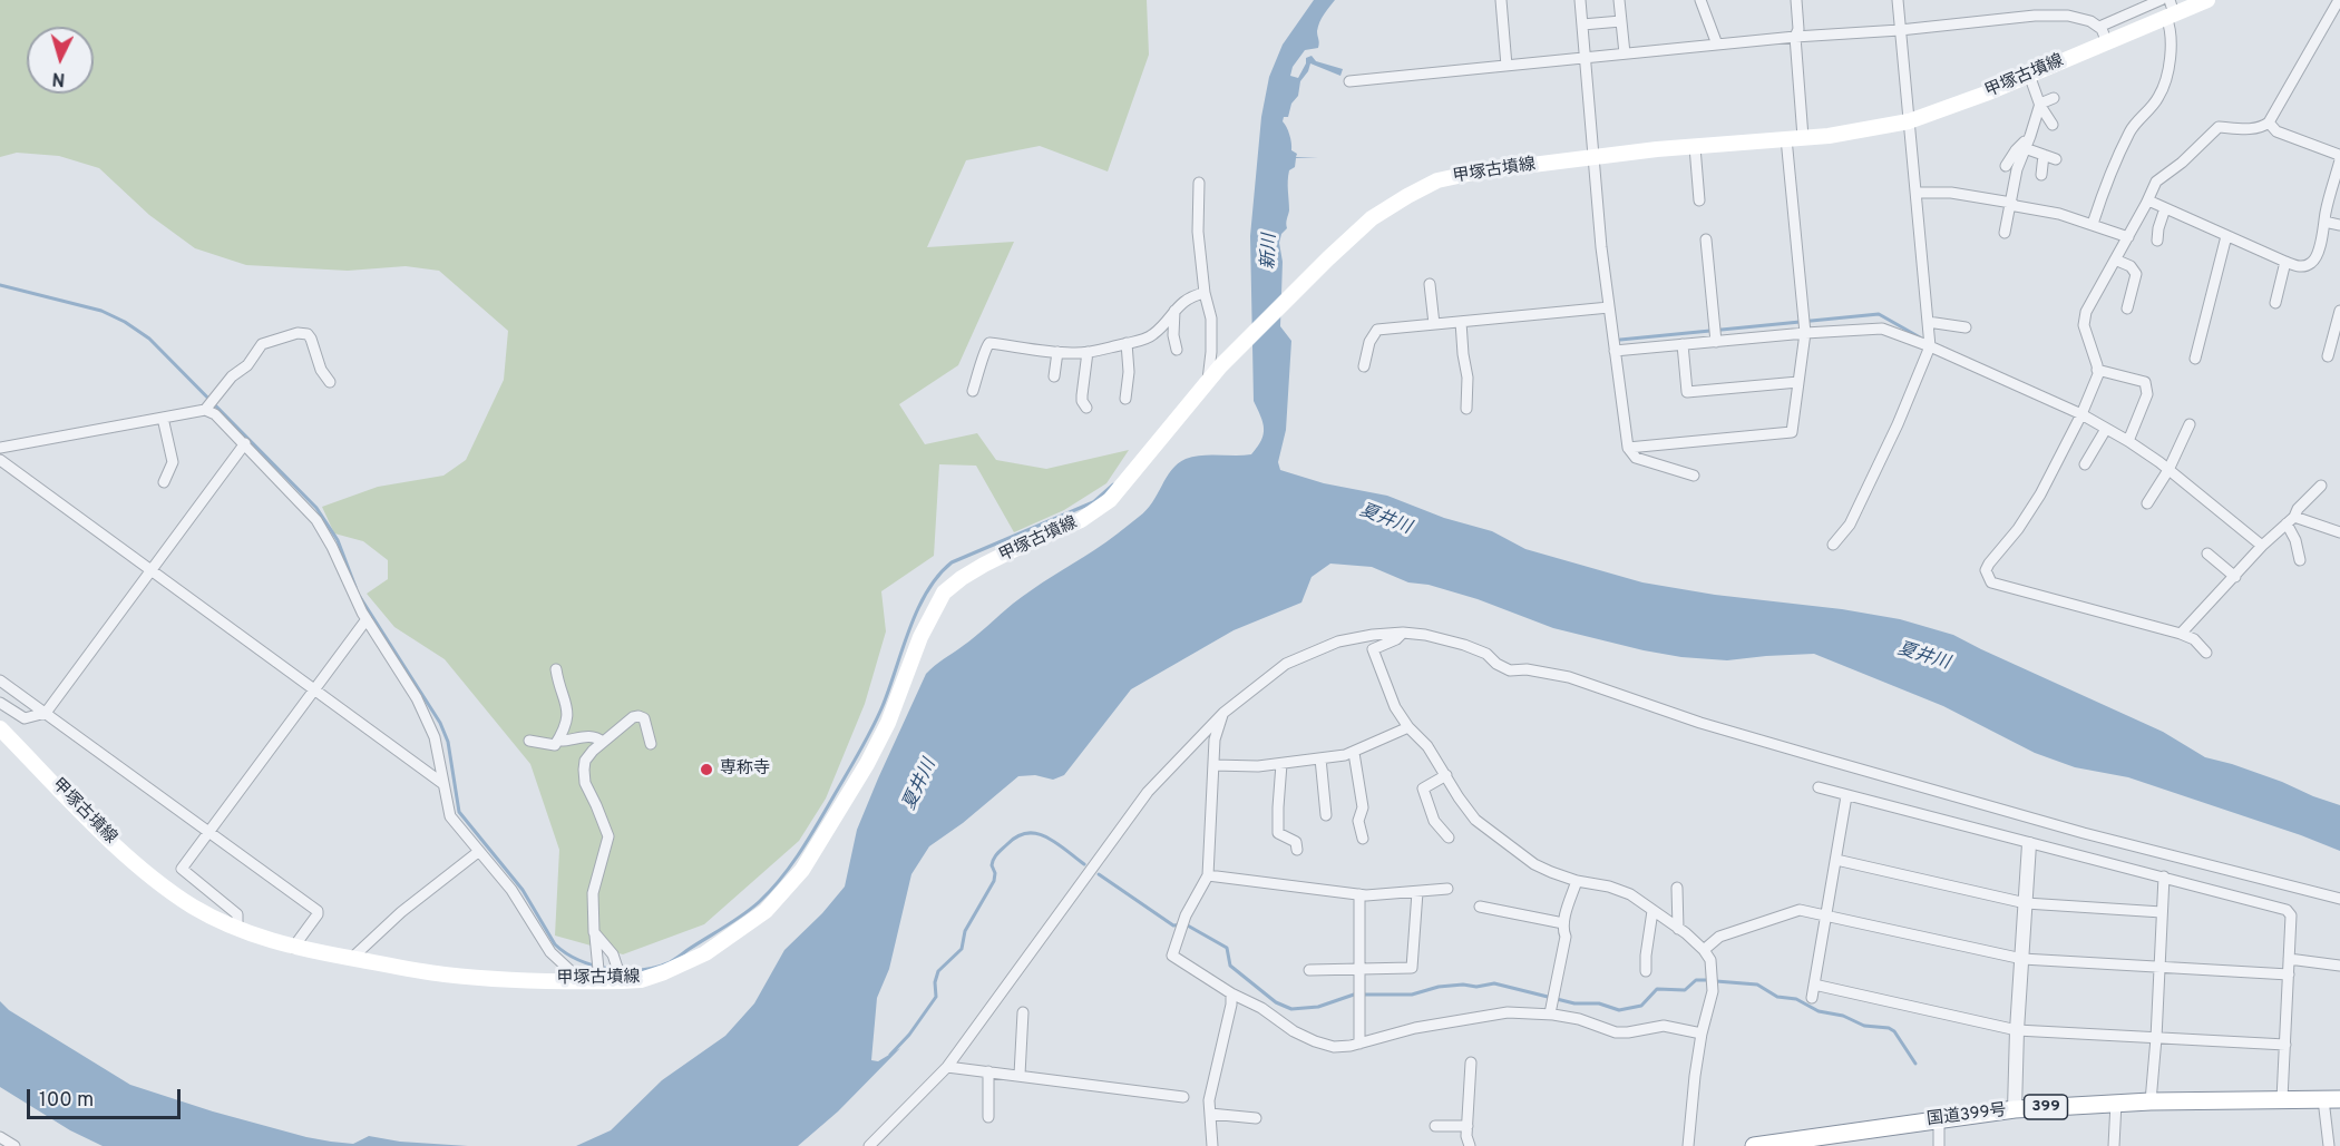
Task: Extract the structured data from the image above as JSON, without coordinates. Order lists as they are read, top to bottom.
{
  "streets": {
    "highway": ["399", "国道399号"],
    "main road": ["甲塚古墳線"]
  },
  "water": ["新川", "夏井川"],
  "places": ["専称寺"],
  "scale_bar": "100 m",
  "north": "bottom"
}
